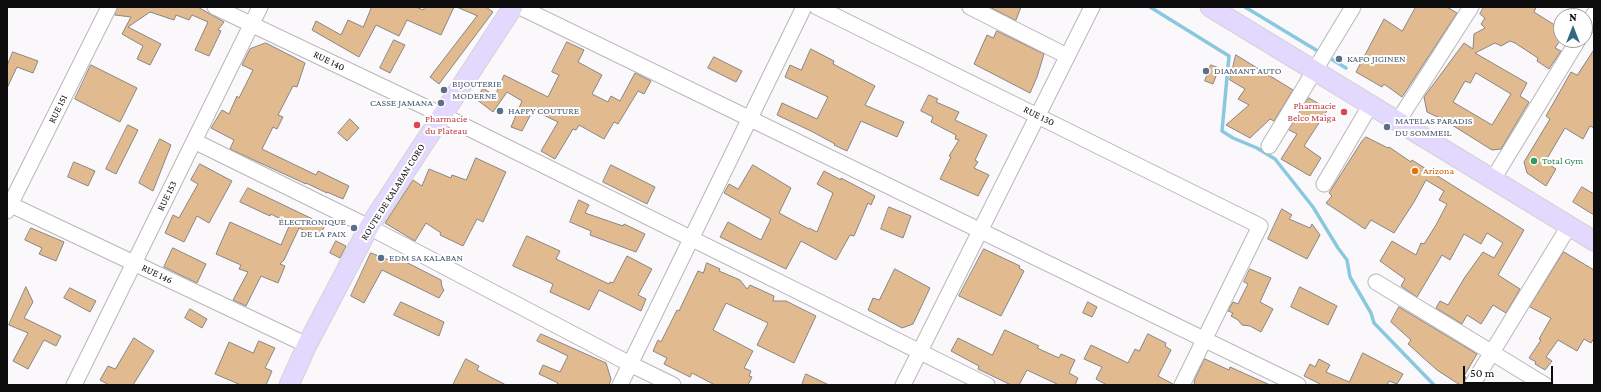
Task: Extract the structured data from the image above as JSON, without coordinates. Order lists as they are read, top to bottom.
{
  "streets": {
    "main road": ["ROUTE DE KALABAN CORO"],
    "street": [
      "RUE 140",
      "RUE 151",
      "RUE 130",
      "RUE 153",
      "RUE 146"
    ]
  },
  "crossings": [
    ["RUE 140", "ROUTE DE KALABAN CORO"],
    ["RUE 140", "RUE 153"],
    ["RUE 151", "RUE 146"],
    ["ROUTE DE KALABAN CORO", "RUE 146"],
    ["RUE 153", "RUE 146"]
  ],
  "places": [
    "KAFO JIGINEN",
    "DIAMANT AUTO",
    "BIJOUTERIE MODERNE",
    "CASSE JAMANA",
    "HAPPY COUTURE",
    "Pharmacie Belco Maiga",
    "Pharmacie du Plateau",
    "MATELAS PARADIS DU SOMMEIL",
    "Total Gym",
    "Arizona",
    "ÉLECTRONIQUE DE LA PAIX",
    "EDM SA KALABAN"
  ],
  "scale_bar": "50 m",
  "north": "top"
}
